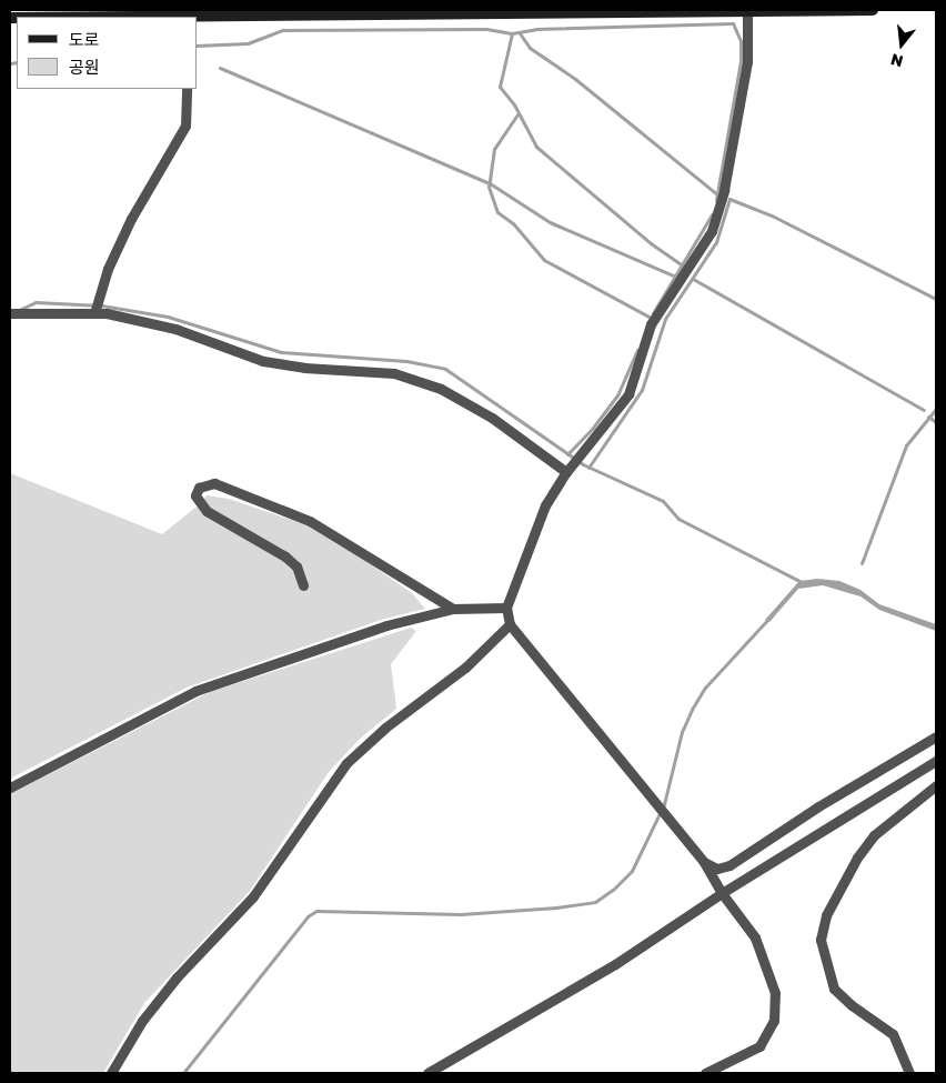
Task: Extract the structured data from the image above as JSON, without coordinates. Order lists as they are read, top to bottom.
{
  "legend": ["도로", "공원"],
  "north": "bottom"
}
